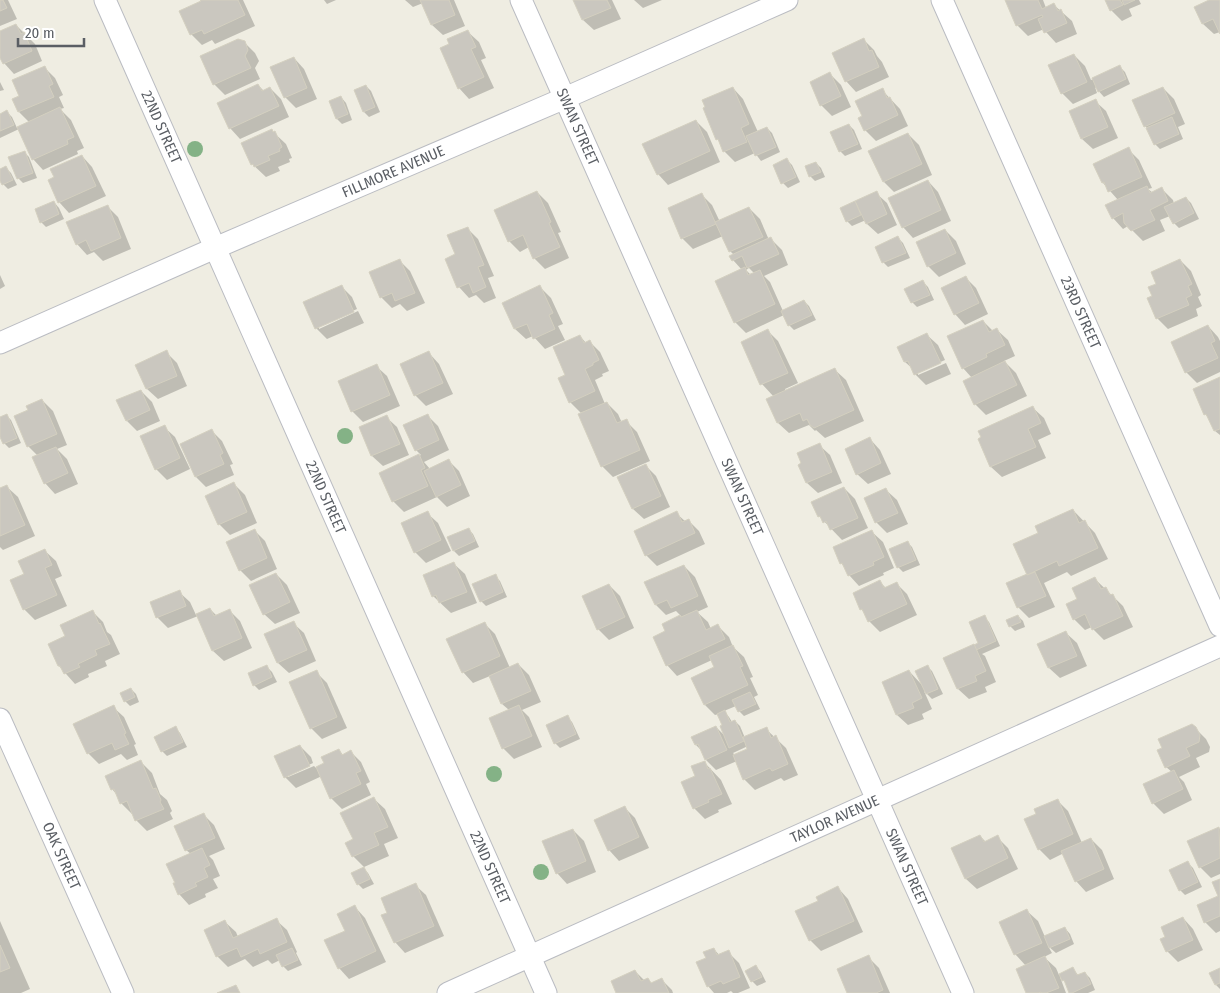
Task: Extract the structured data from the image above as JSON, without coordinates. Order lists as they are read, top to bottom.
{
  "streets": {
    "street": [
      "22ND STREET",
      "SWAN STREET",
      "FILLMORE AVENUE",
      "23RD STREET",
      "TAYLOR AVENUE",
      "OAK STREET"
    ]
  },
  "crossings": [
    ["22ND STREET", "FILLMORE AVENUE"],
    ["22ND STREET", "TAYLOR AVENUE"],
    ["SWAN STREET", "FILLMORE AVENUE"],
    ["SWAN STREET", "TAYLOR AVENUE"]
  ],
  "scale_bar": "20 m"
}
